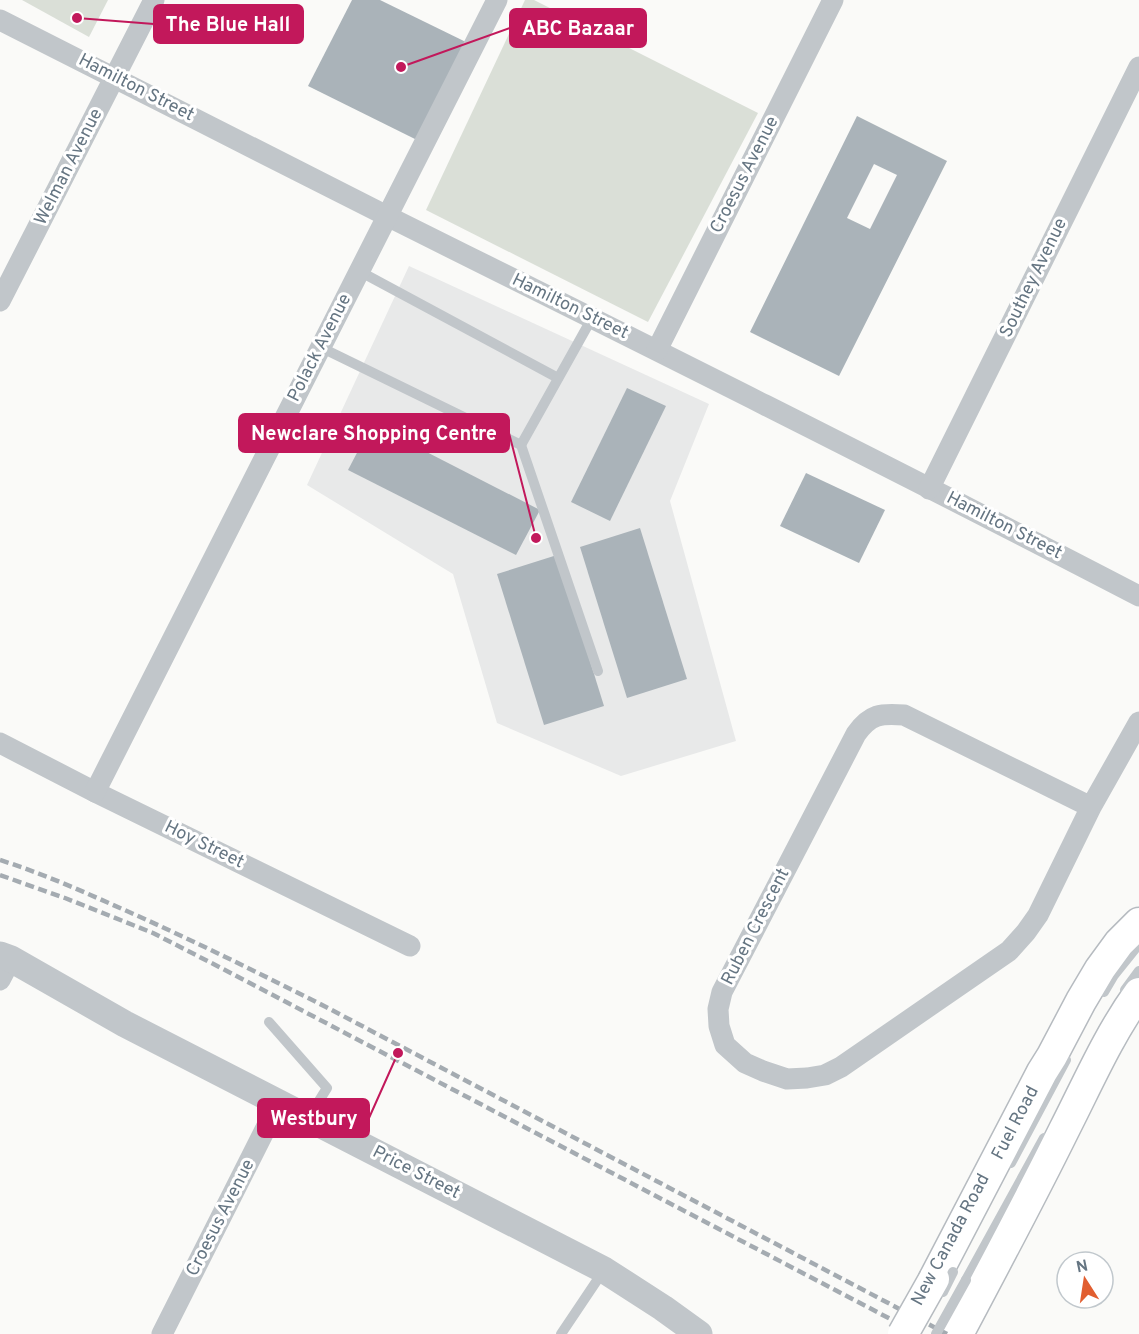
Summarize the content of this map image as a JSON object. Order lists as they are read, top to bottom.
{
  "streets": {
    "main road": ["Fuel Road"],
    "street": [
      "Hamilton Street",
      "Welman Avenue",
      "Croesus Avenue",
      "Southey Avenue",
      "Polack Avenue",
      "Hoy Street",
      "Ruben Crescent",
      "Price Street"
    ],
    "lane": ["New Canada Road"]
  },
  "crossings": [
    ["Hamilton Street", "Welman Avenue"],
    ["Hamilton Street", "Croesus Avenue"],
    ["Hamilton Street", "Southey Avenue"],
    ["Hamilton Street", "Polack Avenue"],
    ["Croesus Avenue", "Price Street"],
    ["Polack Avenue", "Hoy Street"],
    ["Fuel Road", "New Canada Road"]
  ],
  "places": [
    "The Blue Hall",
    "ABC Bazaar",
    "Newclare Shopping Centre",
    "Westbury"
  ],
  "north": "top"
}
